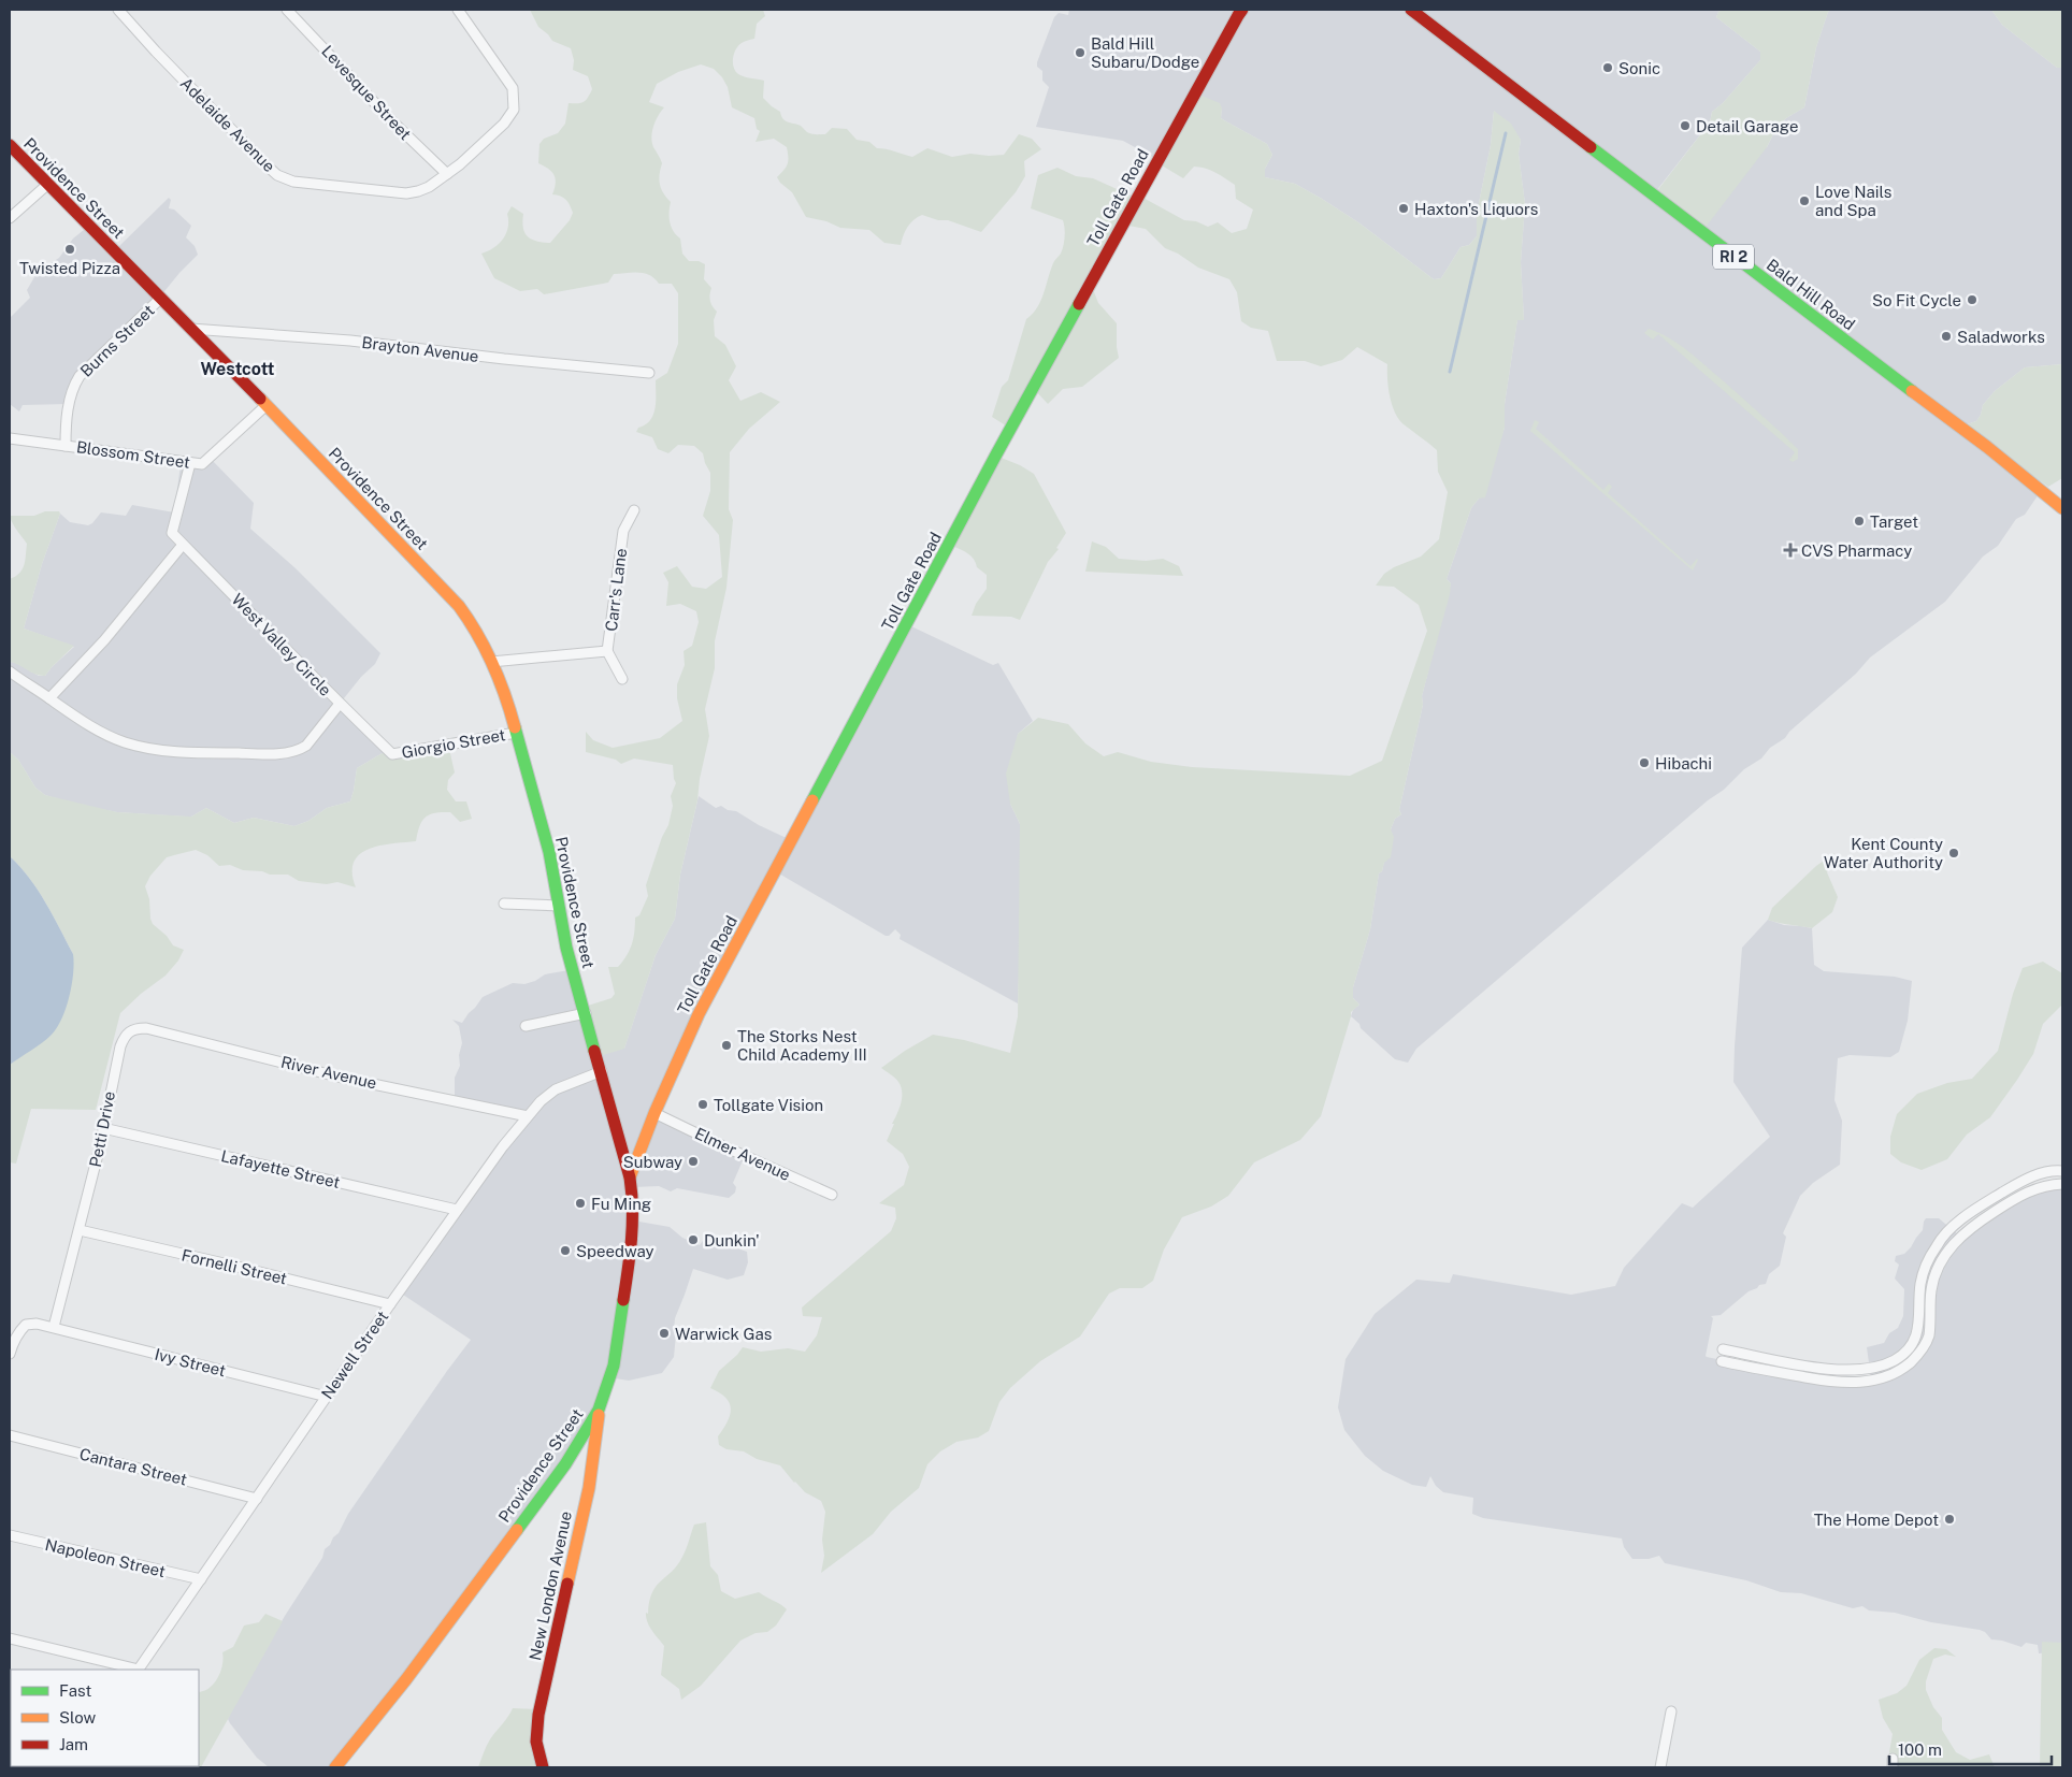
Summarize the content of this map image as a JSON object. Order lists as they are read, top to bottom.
{
  "streets": {
    "main road": [
      "Providence Street",
      "Toll Gate Road",
      "RI 2",
      "Bald Hill Road",
      "New London Avenue"
    ],
    "street": [
      "Levesque Street",
      "Adelaide Avenue",
      "Burns Street",
      "Brayton Avenue",
      "Blossom Street",
      "Carr's Lane",
      "West Valley Circle",
      "Giorgio Street",
      "River Avenue",
      "Petti Drive",
      "Elmer Avenue",
      "Lafayette Street",
      "Fornelli Street",
      "Newell Street",
      "Ivy Street",
      "Cantara Street",
      "Napoleon Street"
    ]
  },
  "crossings": [
    ["Levesque Street", "Adelaide Avenue"],
    ["Providence Street", "Toll Gate Road"],
    ["Providence Street", "Burns Street"],
    ["Providence Street", "Brayton Avenue"],
    ["Providence Street", "Blossom Street"],
    ["Providence Street", "Carr's Lane"],
    ["Providence Street", "Giorgio Street"],
    ["Providence Street", "Newell Street"],
    ["Providence Street", "New London Avenue"],
    ["Toll Gate Road", "Elmer Avenue"],
    ["Burns Street", "Blossom Street"],
    ["West Valley Circle", "Giorgio Street"],
    ["River Avenue", "Petti Drive"],
    ["River Avenue", "Newell Street"],
    ["Petti Drive", "Lafayette Street"],
    ["Petti Drive", "Fornelli Street"],
    ["Petti Drive", "Ivy Street"],
    ["Lafayette Street", "Newell Street"],
    ["Fornelli Street", "Newell Street"],
    ["Newell Street", "Ivy Street"],
    ["Newell Street", "Cantara Street"],
    ["Newell Street", "Napoleon Street"]
  ],
  "districts": ["Westcott"],
  "places": {
    "other": [
      "Bald Hill Subaru/Dodge",
      "Sonic",
      "Detail Garage",
      "Love Nails and Spa",
      "Haxton's Liquors",
      "Twisted Pizza",
      "So Fit Cycle",
      "Saladworks",
      "Target",
      "Hibachi",
      "Kent County Water Authority",
      "The Storks Nest Child Academy III",
      "Tollgate Vision",
      "Subway",
      "Fu Ming",
      "Dunkin'",
      "Speedway",
      "Warwick Gas",
      "The Home Depot"
    ],
    "health": ["CVS Pharmacy"]
  },
  "legend": ["Fast", "Slow", "Jam"],
  "scale_bar": "100 m"
}
